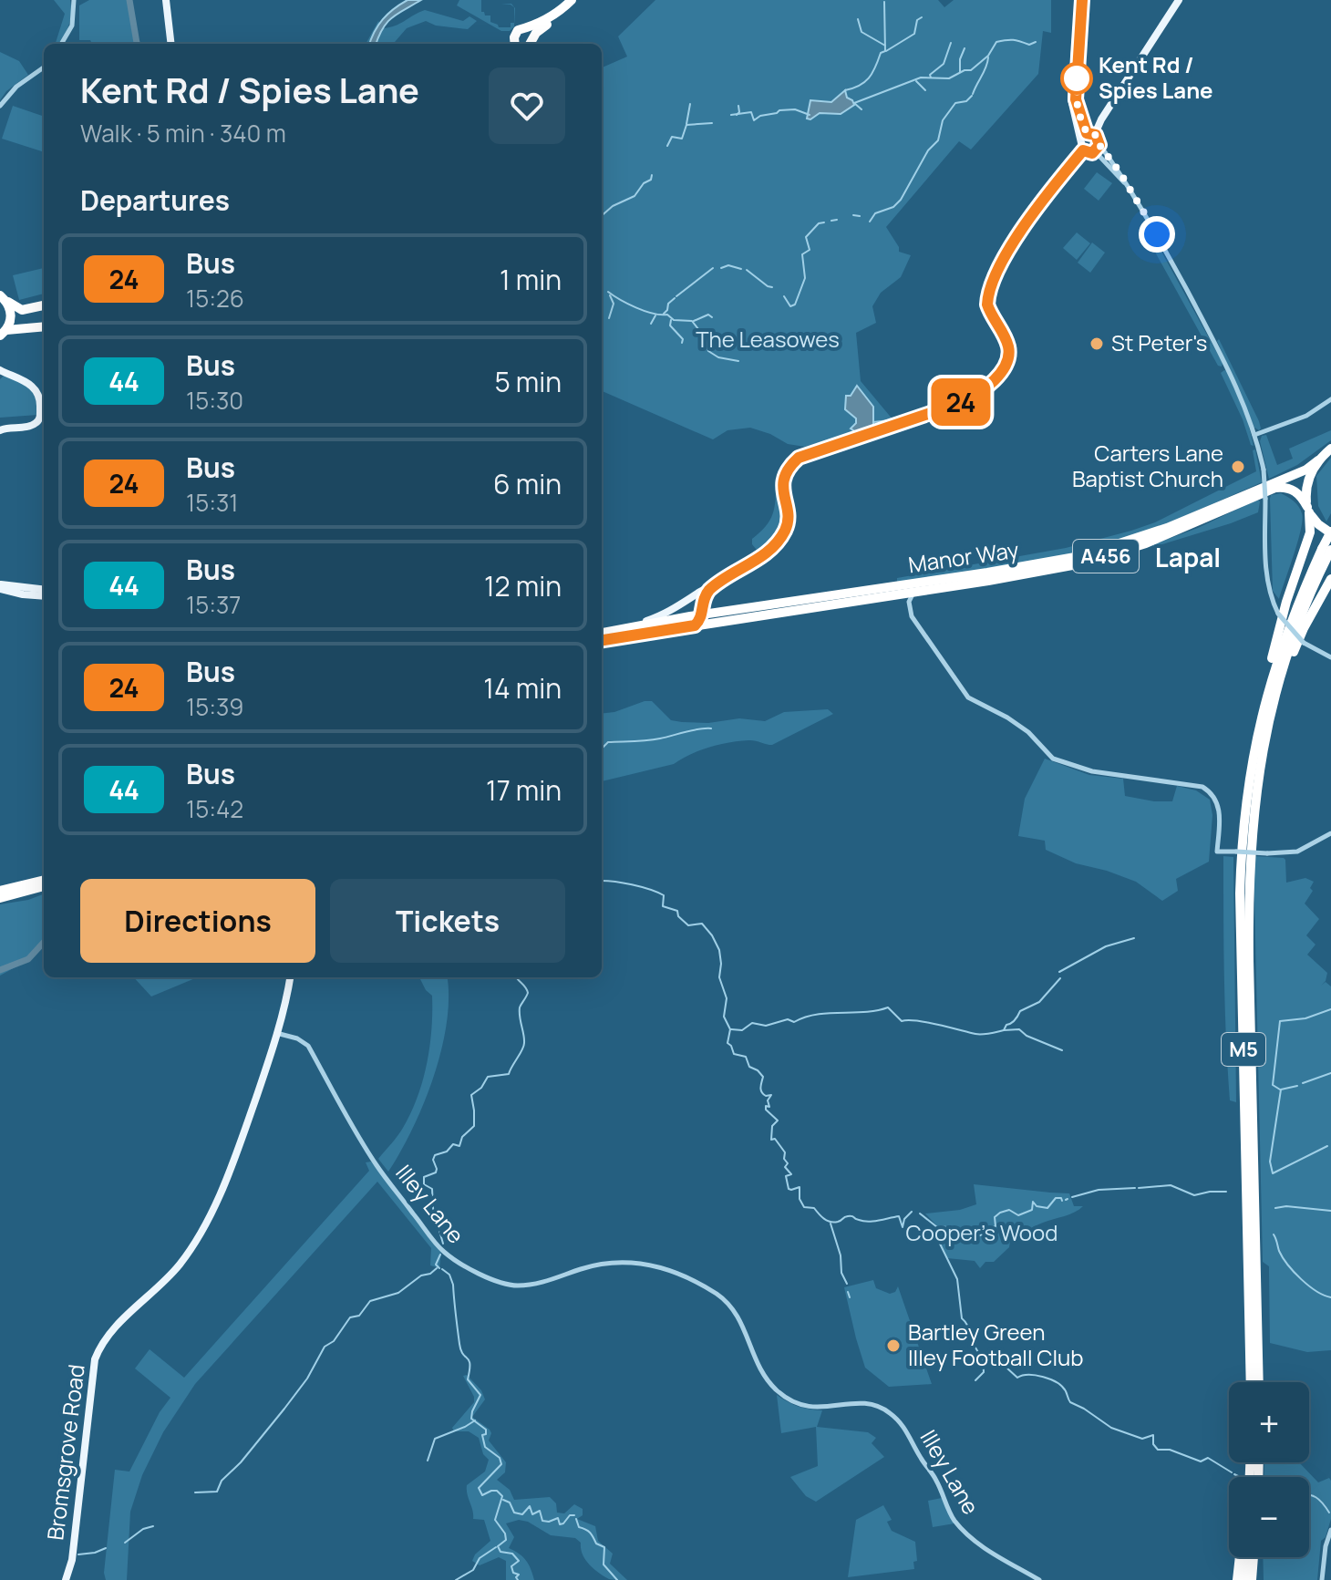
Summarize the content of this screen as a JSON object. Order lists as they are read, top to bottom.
{
  "streets": {
    "highway": ["A456", "Manor Way", "M5"],
    "main road": ["Bromsgrove Road"],
    "street": ["Illey Lane"]
  },
  "crossings": [
    ["Manor Way", "M5"],
    ["Illey Lane", "Bromsgrove Road"]
  ],
  "districts": ["Lapal"],
  "parks": ["The Leasowes", "Cooper's Wood"],
  "places": [
    "Kent Rd / Spies Lane",
    "St Peter's",
    "Carters Lane Baptist Church",
    "Bartley Green Illey Football Club"
  ],
  "lines": ["bus line 24"],
  "page": {
    "on_map": "24",
    "heading": [
      ["Kent Rd / Spies Lane", "Walk · 5 min · 340 m"],
      "Departures"
    ],
    "list": [
      {
        "mark": "24",
        "name": "Bus",
        "note": "15:26",
        "value": "1 min"
      },
      {
        "mark": "44",
        "name": "Bus",
        "note": "15:30",
        "value": "5 min"
      },
      {
        "mark": "24",
        "name": "Bus",
        "note": "15:31",
        "value": "6 min"
      },
      {
        "mark": "44",
        "name": "Bus",
        "note": "15:37",
        "value": "12 min"
      },
      {
        "mark": "24",
        "name": "Bus",
        "note": "15:39",
        "value": "14 min"
      },
      {
        "mark": "44",
        "name": "Bus",
        "note": "15:42",
        "value": "17 min"
      }
    ],
    "buttons": ["Directions", "Tickets"],
    "map_buttons": ["+", "−"]
  }
}
